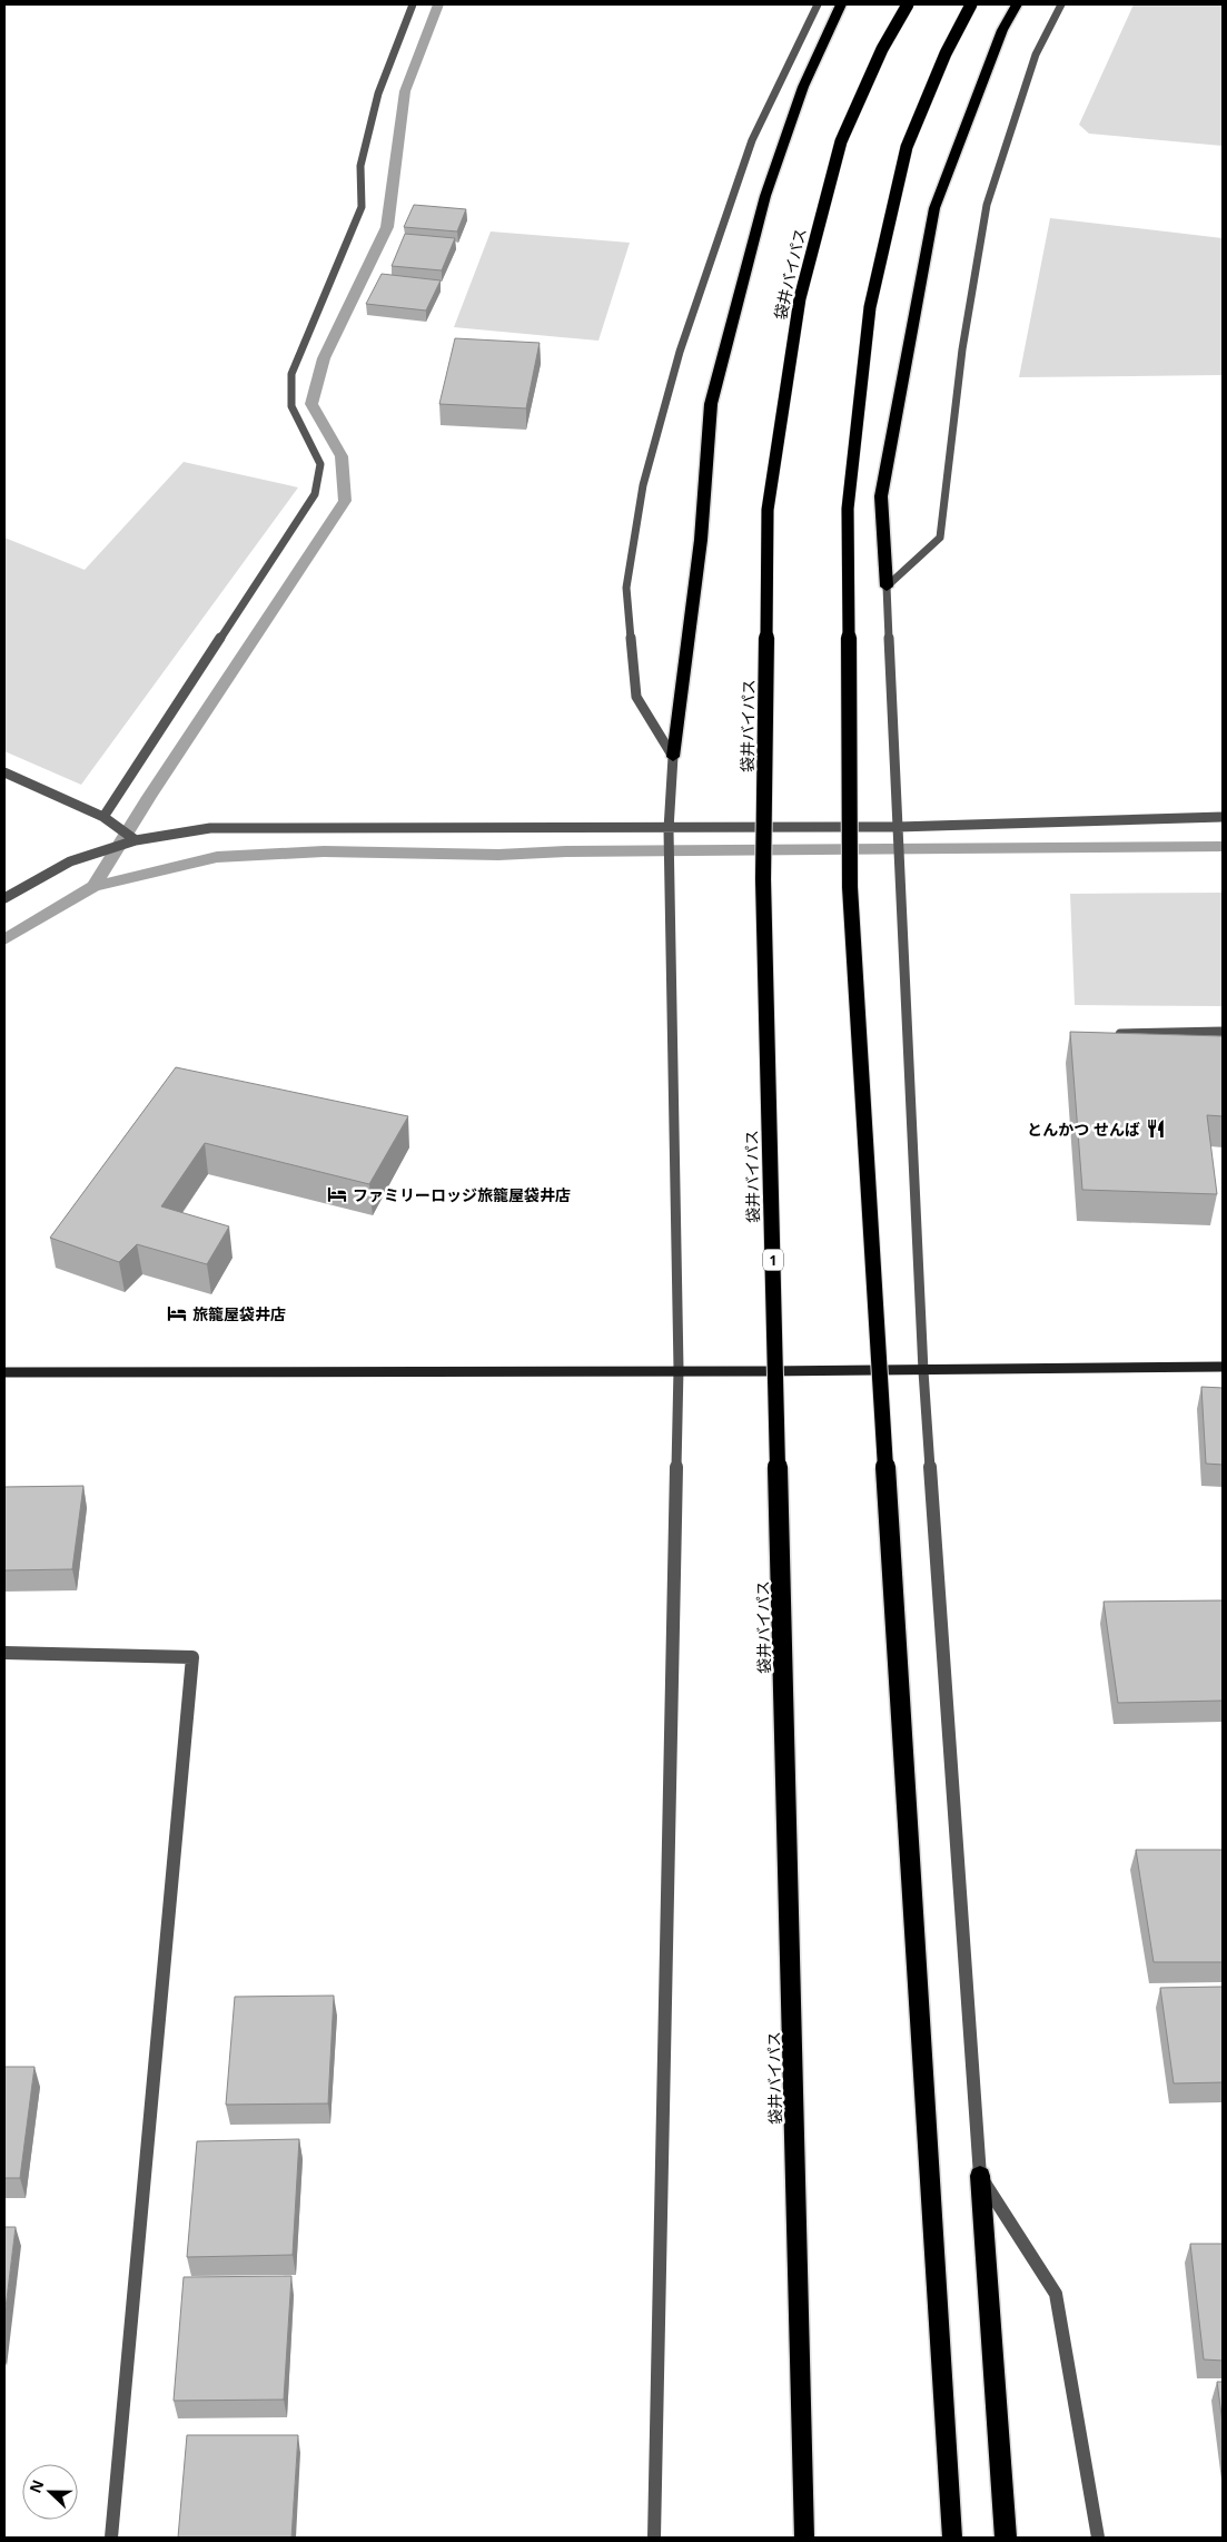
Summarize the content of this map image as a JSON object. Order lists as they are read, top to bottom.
{
  "streets": {
    "highway": ["袋井バイパス", "1"]
  },
  "places": {
    "restaurant": ["とんかつ せんば"],
    "hotel": ["ファミリーロッジ旅籠屋袋井店", "旅籠屋袋井店"]
  },
  "north": "left"
}
